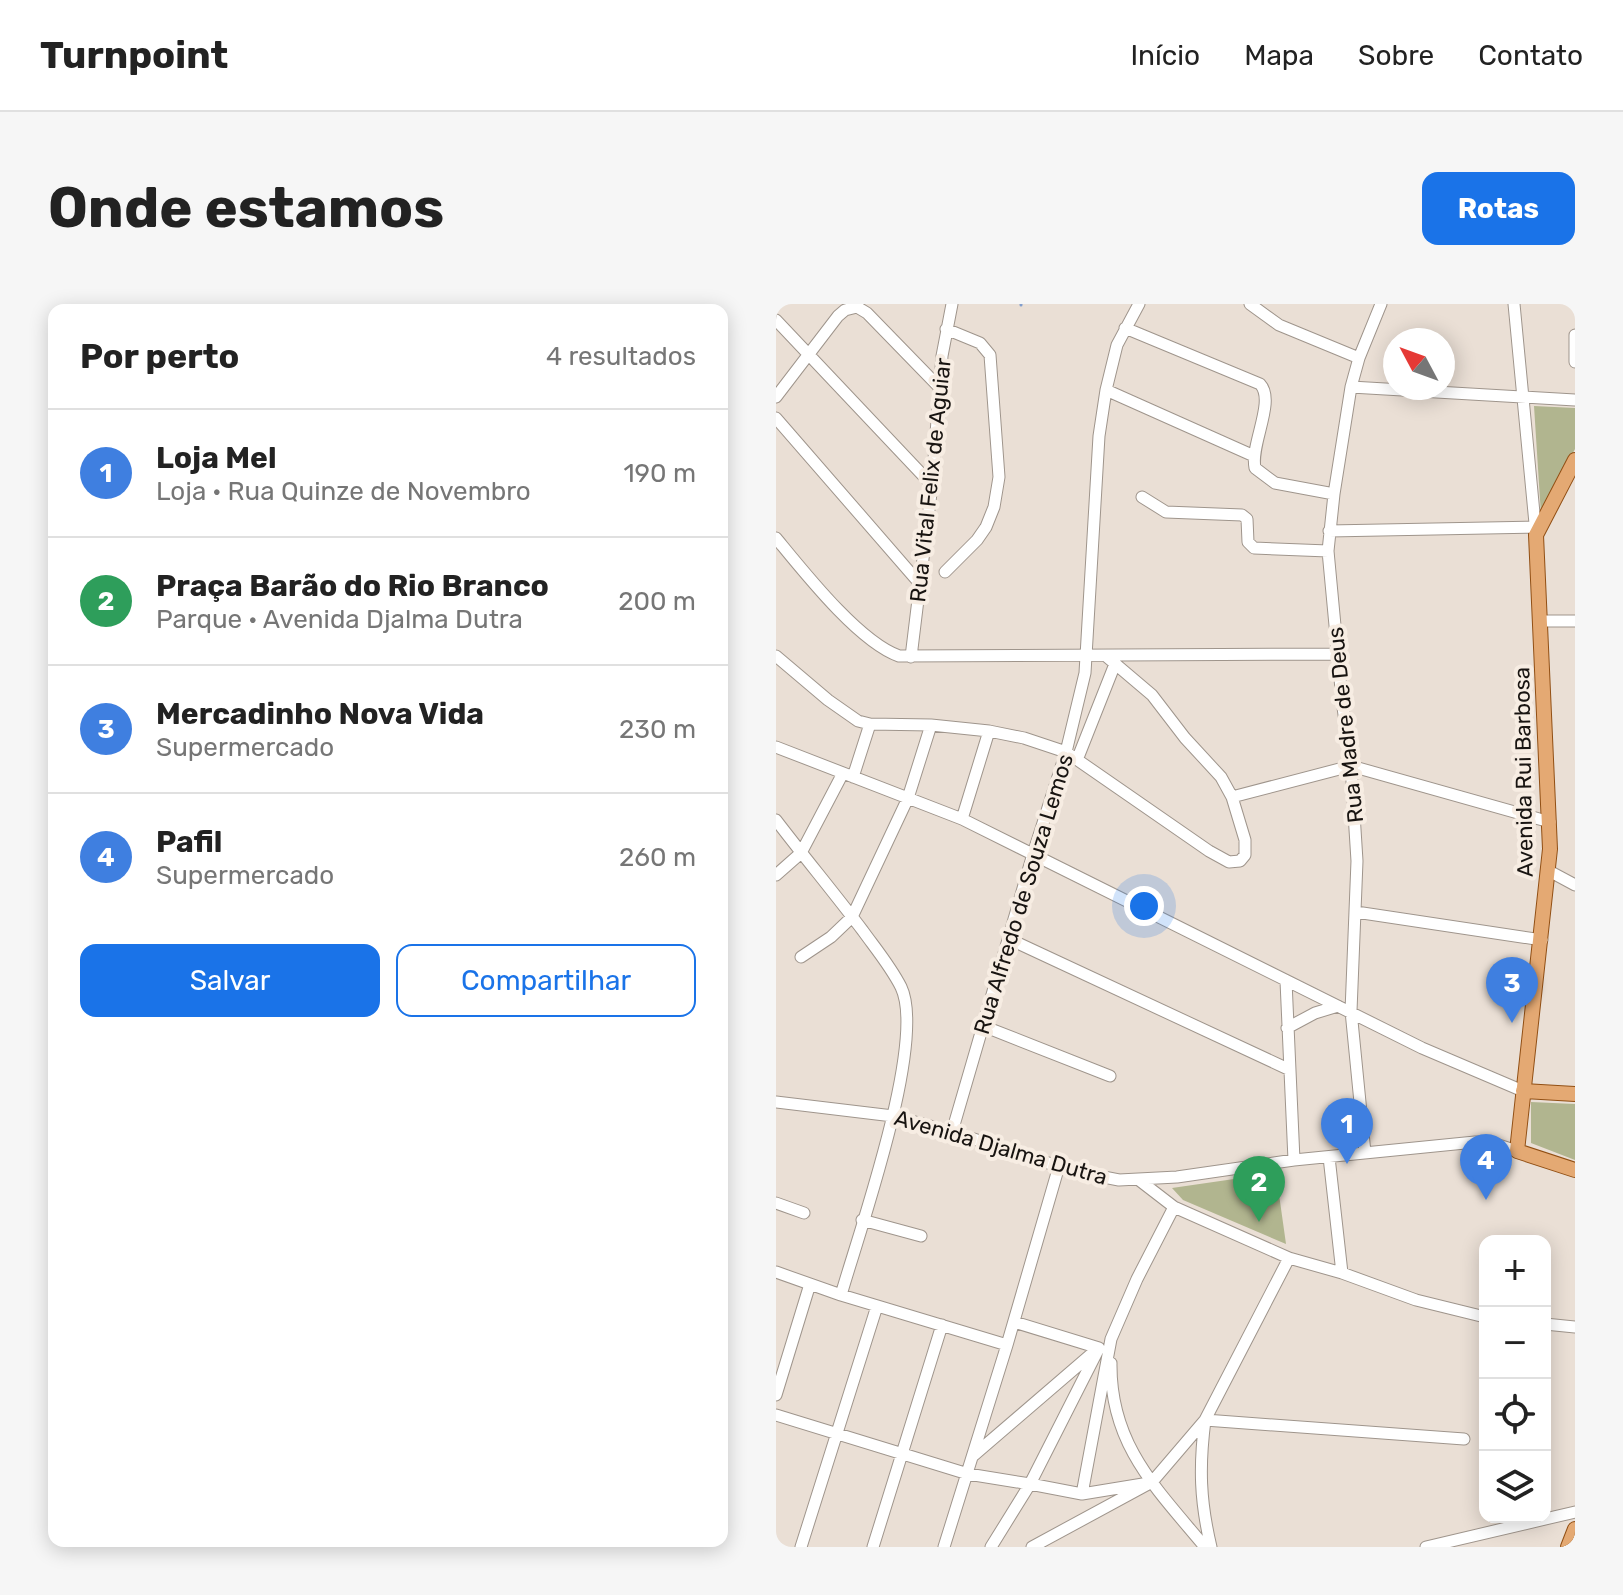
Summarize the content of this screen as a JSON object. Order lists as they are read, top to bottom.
{
  "streets": {
    "main road": ["Avenida Rui Barbosa"],
    "street": [
      "Rua Vital Felix de Aguiar",
      "Rua Madre de Deus",
      "Rua Alfredo de Souza Lemos",
      "Avenida Djalma Dutra"
    ]
  },
  "crossings": [
    ["Rua Alfredo de Souza Lemos", "Avenida Djalma Dutra"]
  ],
  "north": "top left",
  "page": {
    "header": "Turnpoint",
    "nav": [
      "Início",
      "Mapa",
      "Sobre",
      "Contato"
    ],
    "buttons": [
      "Rotas",
      ["Salvar", "Compartilhar"]
    ],
    "title": "Onde estamos",
    "heading": ["Por perto", "4 resultados"],
    "list": [
      {
        "mark": "1",
        "name": "Loja Mel",
        "note": "Loja · Rua Quinze de Novembro",
        "value": "190 m"
      },
      {
        "mark": "2",
        "name": "Praça Barão do Rio Branco",
        "note": "Parque · Avenida Djalma Dutra",
        "value": "200 m"
      },
      {
        "mark": "3",
        "name": "Mercadinho Nova Vida",
        "note": "Supermercado",
        "value": "230 m"
      },
      {
        "mark": "4",
        "name": "Pafil",
        "note": "Supermercado",
        "value": "260 m"
      }
    ],
    "pins": [
      "3",
      "1",
      "4",
      "2"
    ],
    "map_buttons": ["+", "−"]
  }
}
